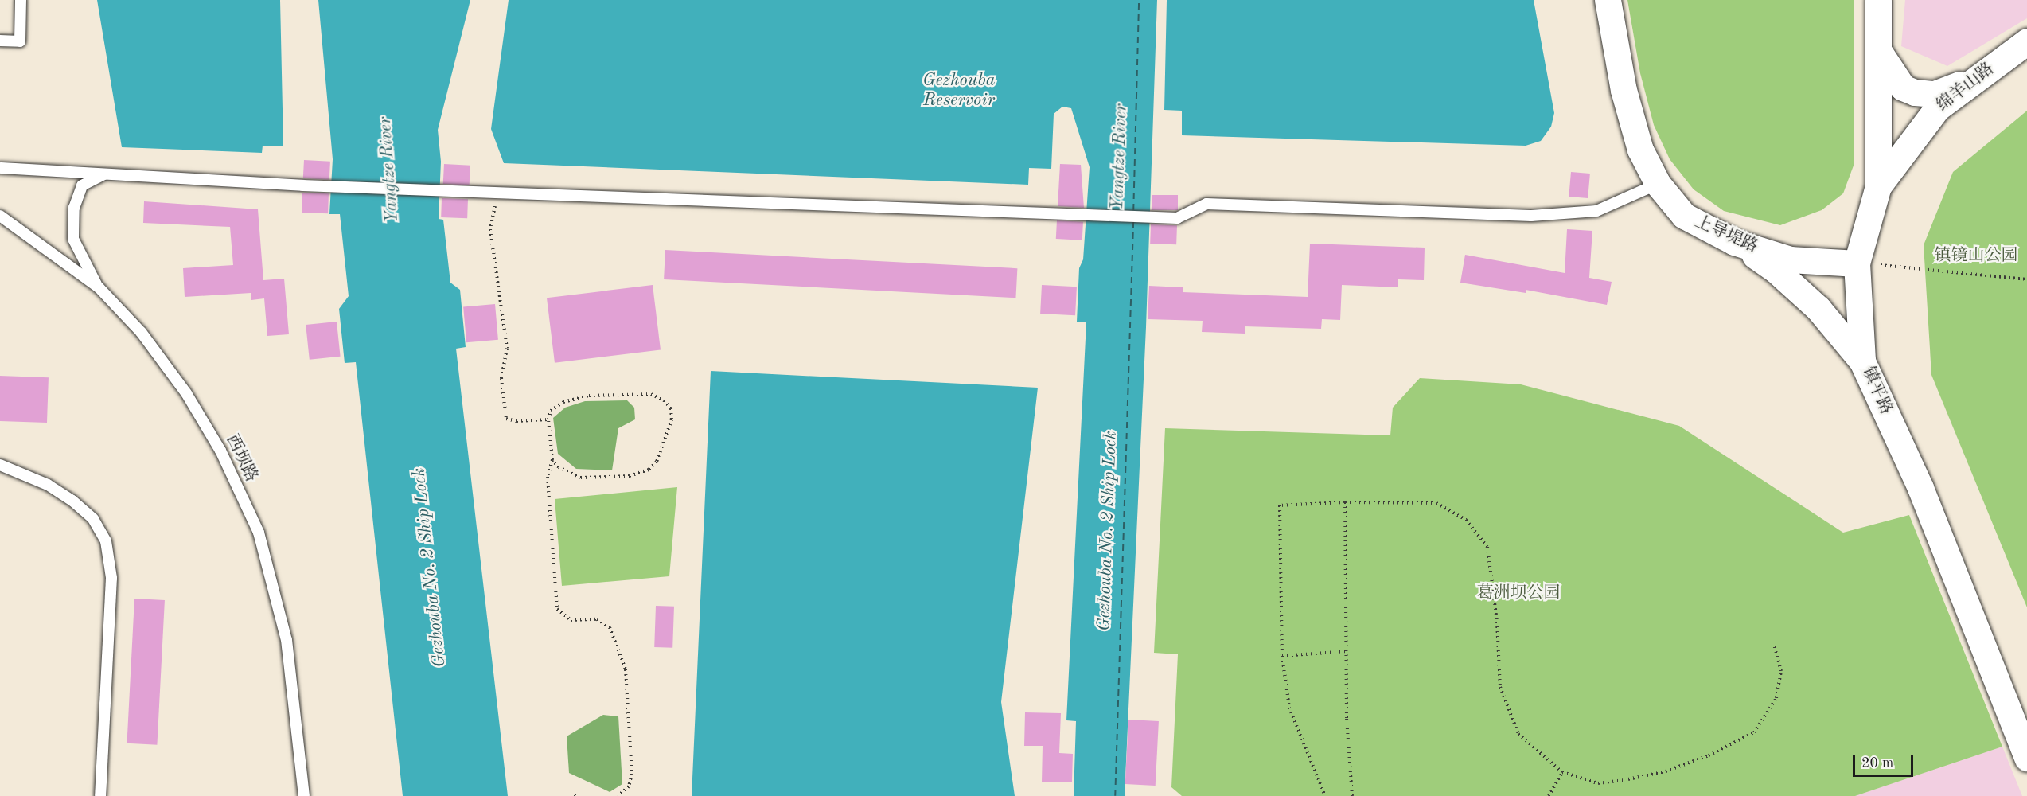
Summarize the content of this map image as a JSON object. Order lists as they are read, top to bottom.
{
  "streets": {
    "street": ["绵羊山路", "上导堤路", "镇平路"],
    "lane": ["西坝路"]
  },
  "crossings": [
    ["绵羊山路", "镇平路"],
    ["上导堤路", "镇平路"]
  ],
  "water": ["Gezhouba Reservoir", "Yangtze River", "Gezhouba No. 2 Ship Lock"],
  "parks": ["镇镜山公园", "葛洲坝公园"],
  "scale_bar": "20 m"
}
